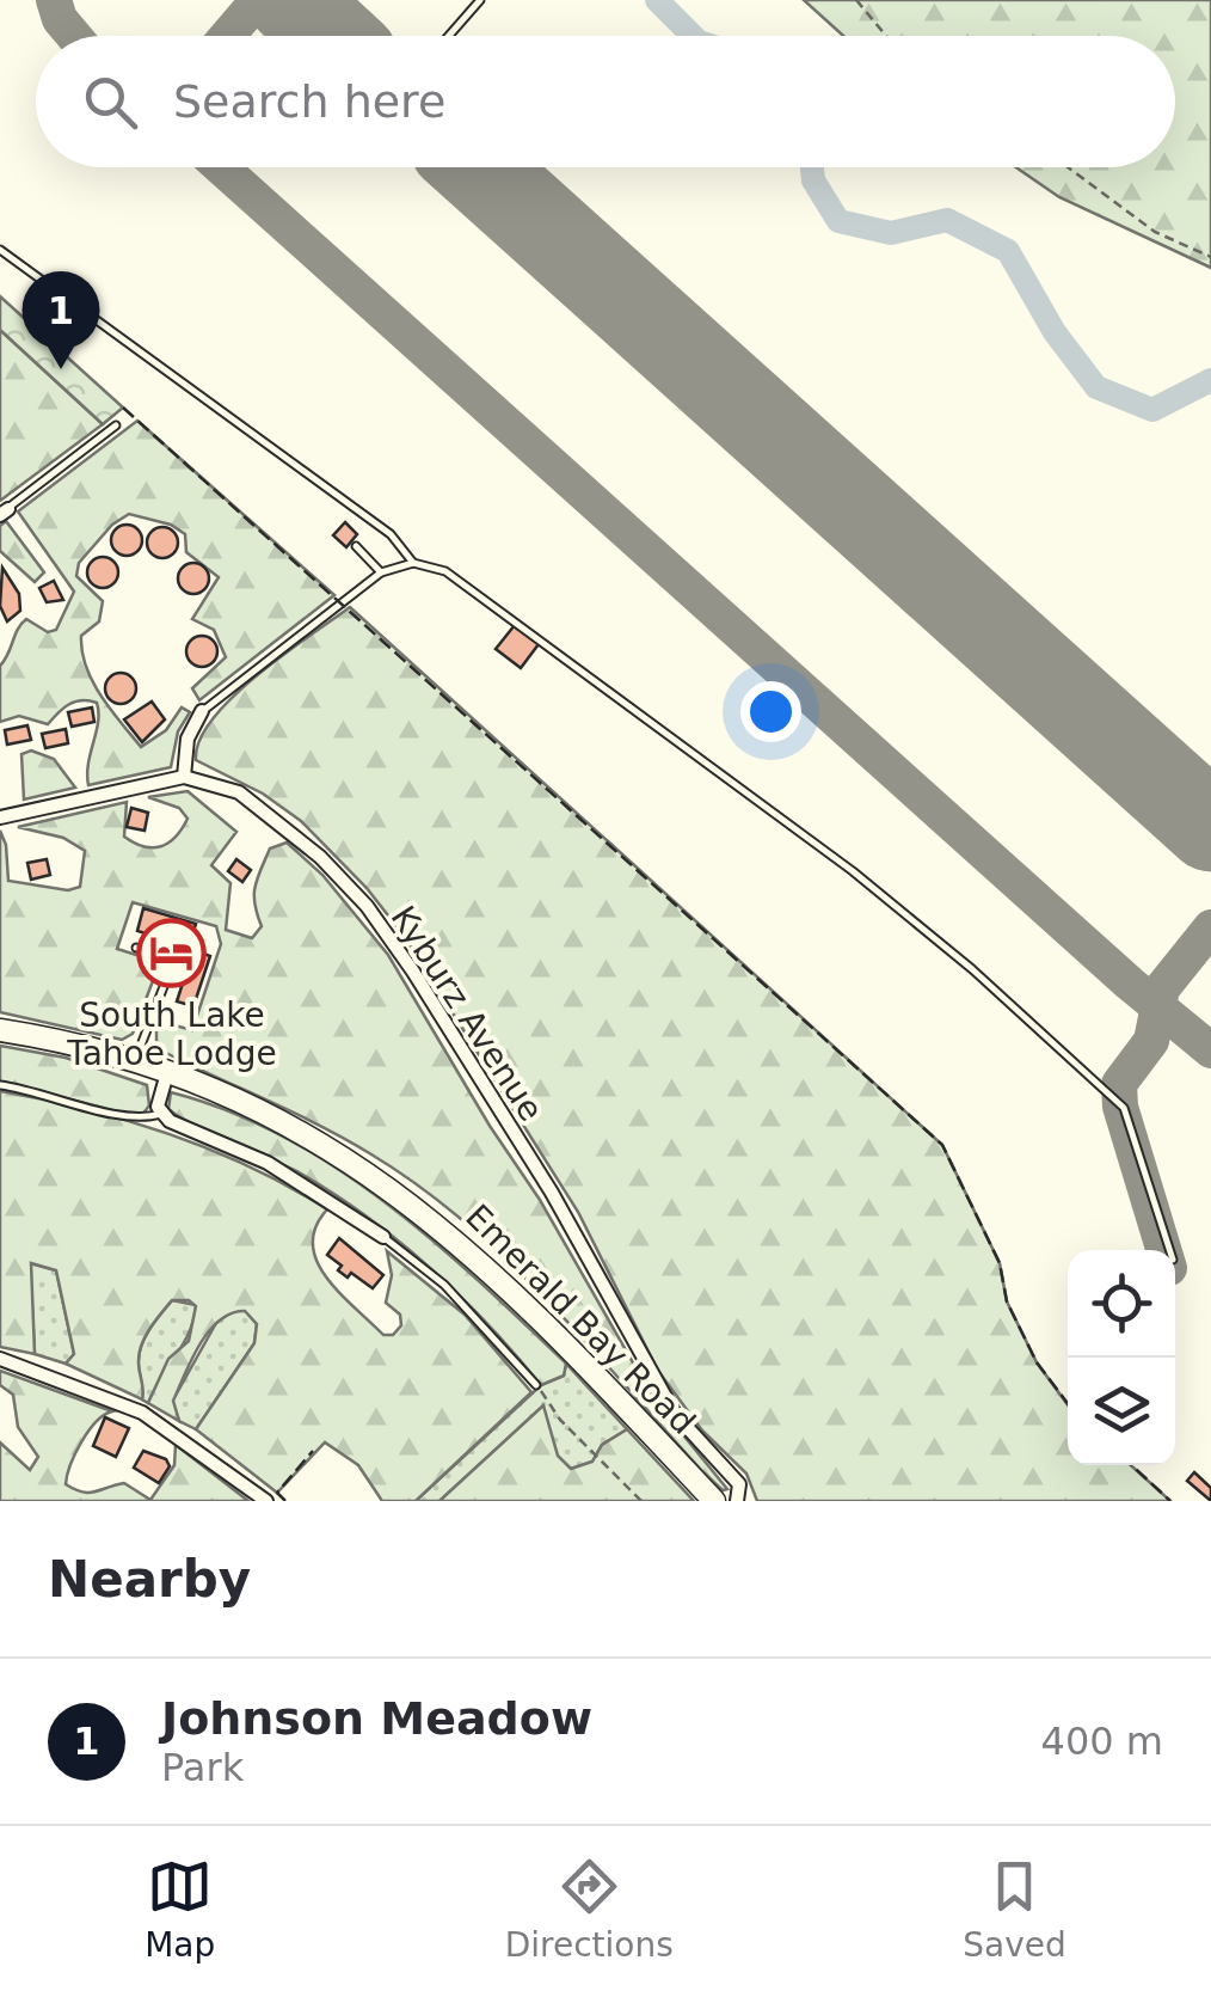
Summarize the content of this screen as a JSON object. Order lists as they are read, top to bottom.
{
  "streets": {
    "highway": ["Emerald Bay Road"],
    "street": ["Kyburz Avenue"]
  },
  "places": {
    "hotel": ["South Lake Tahoe Lodge"]
  },
  "page": {
    "search": "Search here",
    "pins": "1",
    "heading": "Nearby",
    "list": [
      {
        "mark": "1",
        "name": "Johnson Meadow",
        "note": "Park",
        "value": "400 m"
      }
    ],
    "nav": ["Map", "Directions", "Saved"]
  }
}
